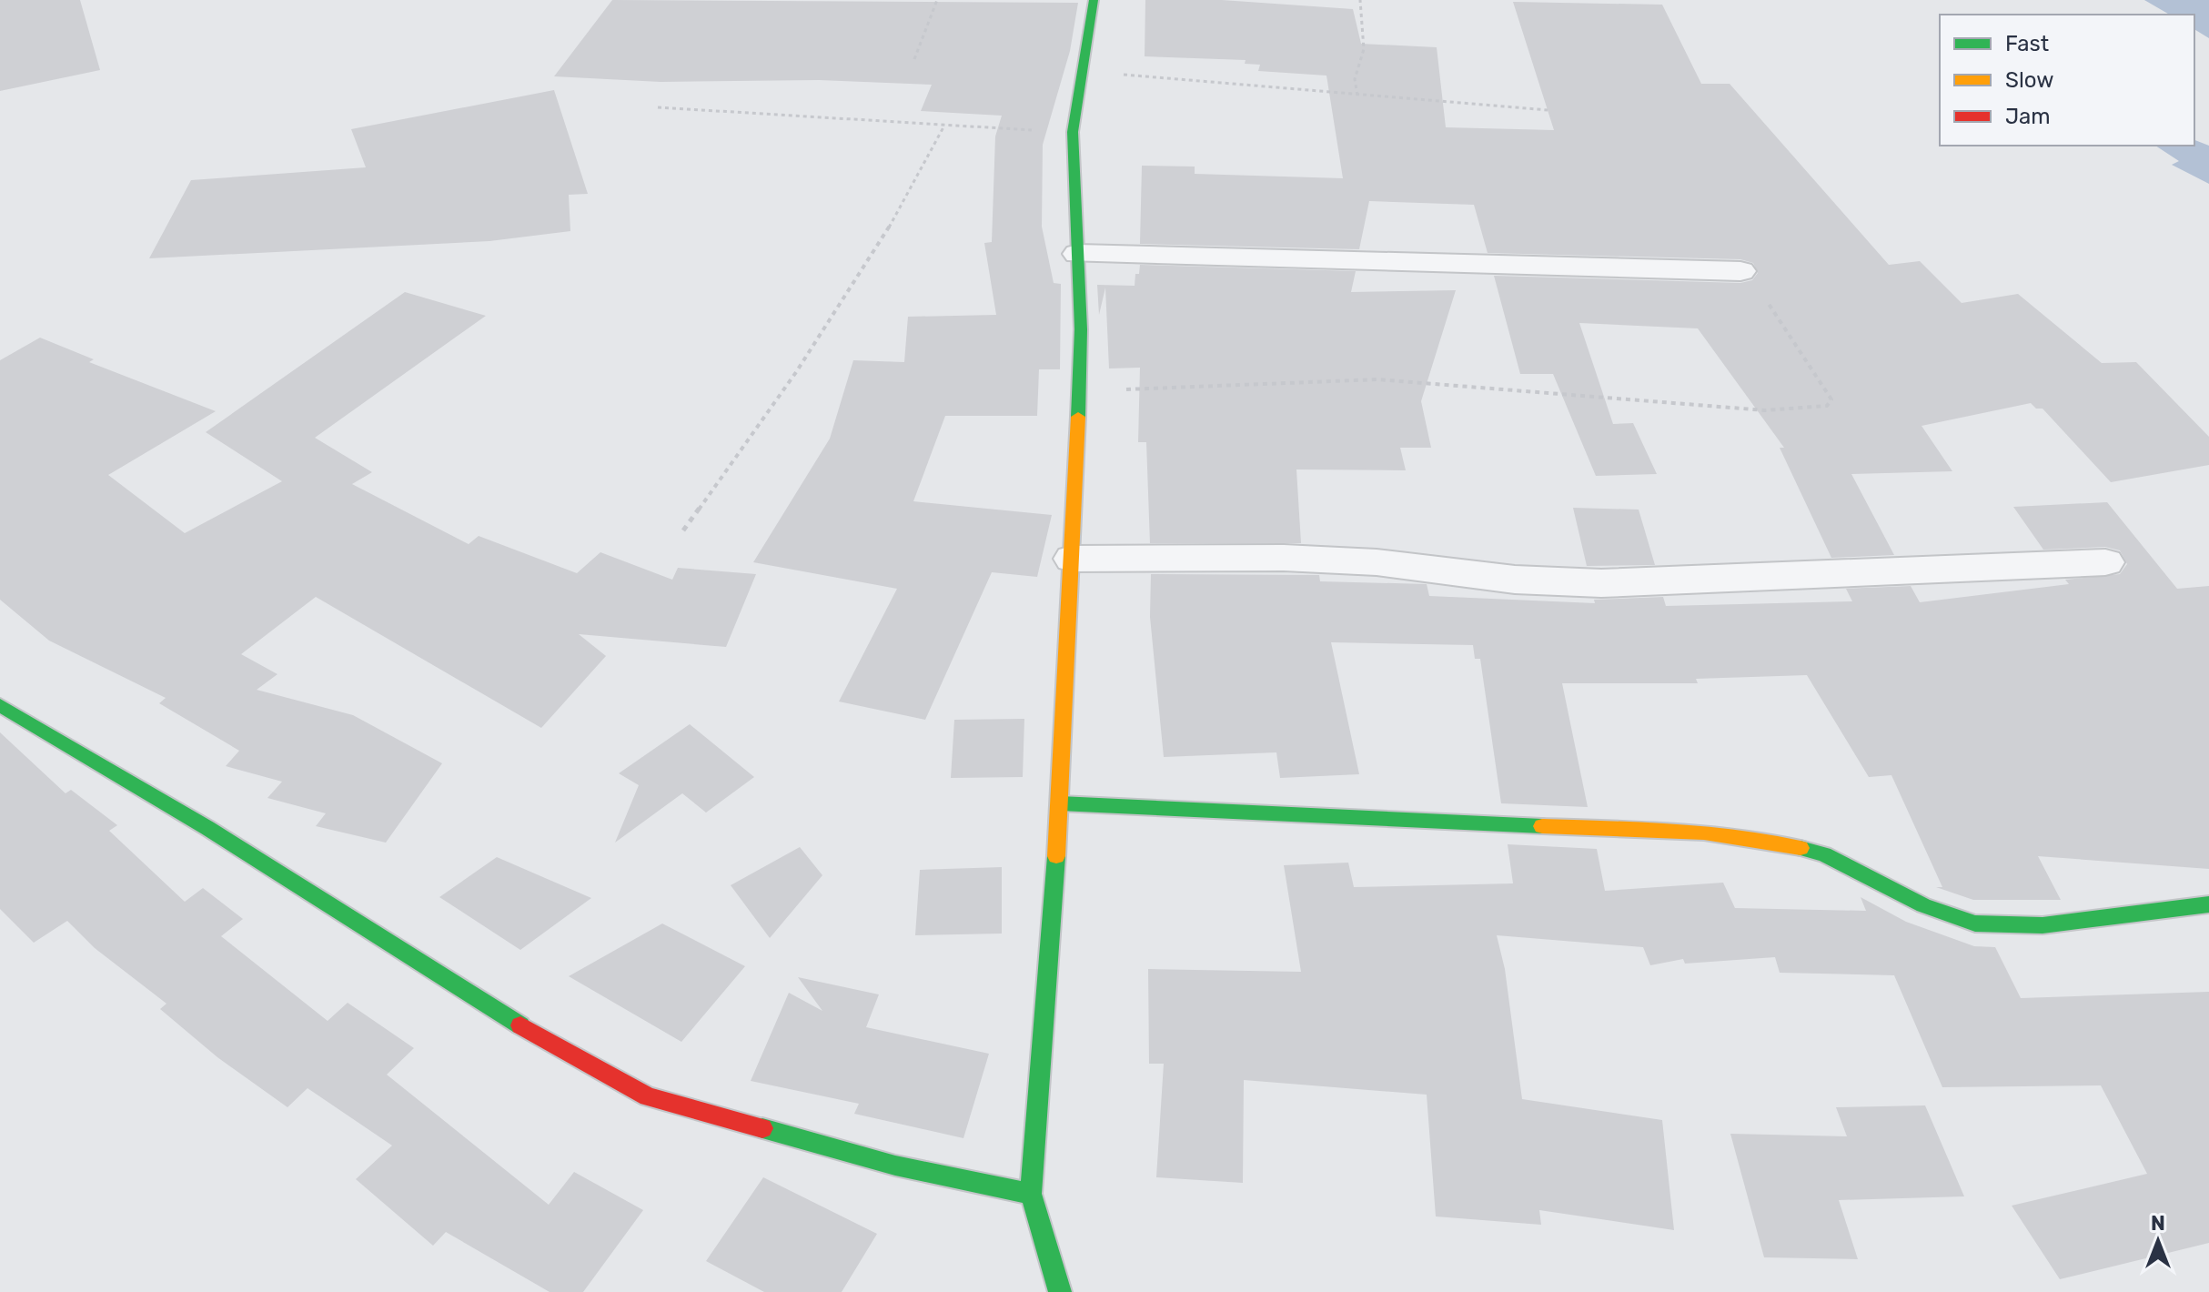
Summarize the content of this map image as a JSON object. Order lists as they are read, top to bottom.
{
  "legend": ["Fast", "Slow", "Jam"],
  "north": "top"
}
